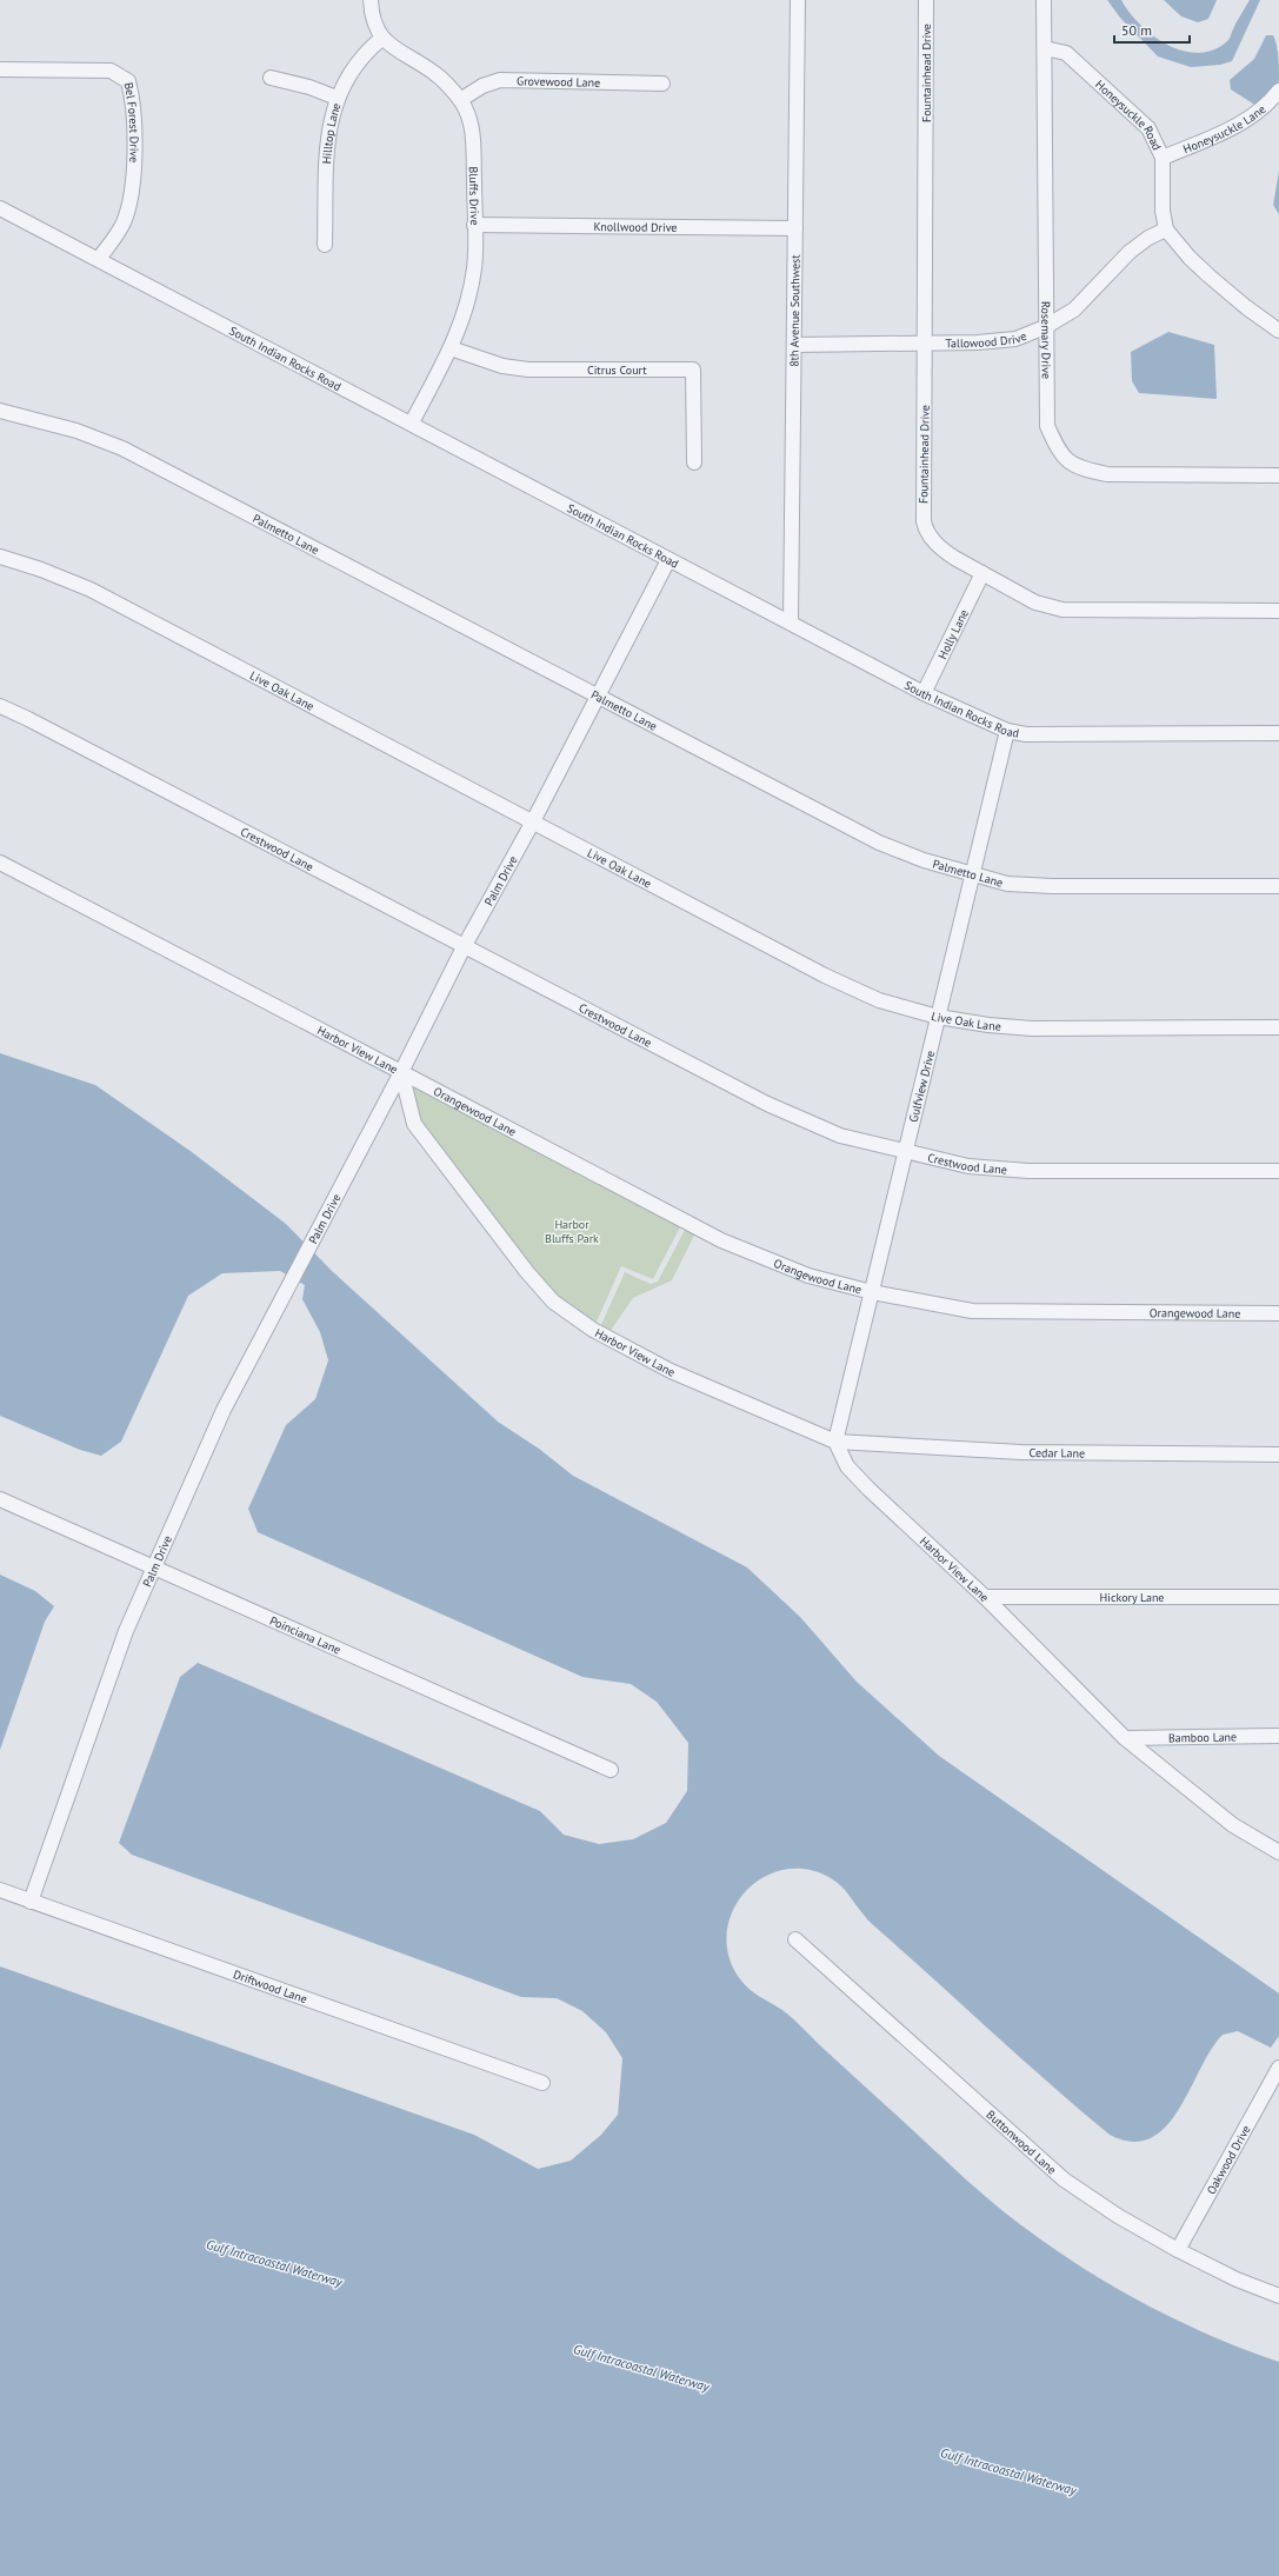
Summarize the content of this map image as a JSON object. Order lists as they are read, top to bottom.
{
  "streets": {
    "street": [
      "Fountainhead Drive",
      "Grovewood Lane",
      "Honeysuckle Road",
      "Bel Forest Drive",
      "Honeysuckle Lane",
      "Hilltop Lane",
      "Bluffs Drive",
      "Knollwood Drive",
      "8th Avenue Southwest",
      "Tallowood Drive",
      "Rosemary Drive",
      "South Indian Rocks Road",
      "Citrus Court",
      "Palmetto Lane",
      "Holly Lane",
      "Live Oak Lane",
      "Crestwood Lane",
      "Palm Drive",
      "Harbor View Lane",
      "Gulfview Drive",
      "Orangewood Lane",
      "Cedar Lane",
      "Hickory Lane",
      "Poinciana Lane",
      "Bamboo Lane",
      "Driftwood Lane",
      "Buttonwood Lane",
      "Oakwood Drive"
    ]
  },
  "crossings": [
    ["Fountainhead Drive", "Tallowood Drive"],
    ["Fountainhead Drive", "Holly Lane"],
    ["Grovewood Lane", "Bluffs Drive"],
    ["Honeysuckle Road", "Honeysuckle Lane"],
    ["Honeysuckle Road", "Tallowood Drive"],
    ["Honeysuckle Road", "Rosemary Drive"],
    ["Bel Forest Drive", "South Indian Rocks Road"],
    ["Hilltop Lane", "Bluffs Drive"],
    ["Bluffs Drive", "Knollwood Drive"],
    ["Bluffs Drive", "South Indian Rocks Road"],
    ["Bluffs Drive", "Citrus Court"],
    ["Knollwood Drive", "8th Avenue Southwest"],
    ["8th Avenue Southwest", "Tallowood Drive"],
    ["8th Avenue Southwest", "South Indian Rocks Road"],
    ["Tallowood Drive", "Rosemary Drive"],
    ["South Indian Rocks Road", "Holly Lane"],
    ["South Indian Rocks Road", "Palm Drive"],
    ["South Indian Rocks Road", "Gulfview Drive"],
    ["Palmetto Lane", "Palm Drive"],
    ["Palmetto Lane", "Gulfview Drive"],
    ["Live Oak Lane", "Palm Drive"],
    ["Live Oak Lane", "Gulfview Drive"],
    ["Crestwood Lane", "Palm Drive"],
    ["Crestwood Lane", "Gulfview Drive"],
    ["Palm Drive", "Harbor View Lane"],
    ["Palm Drive", "Orangewood Lane"],
    ["Palm Drive", "Poinciana Lane"],
    ["Palm Drive", "Driftwood Lane"],
    ["Harbor View Lane", "Gulfview Drive"],
    ["Harbor View Lane", "Orangewood Lane"],
    ["Harbor View Lane", "Cedar Lane"],
    ["Harbor View Lane", "Hickory Lane"],
    ["Harbor View Lane", "Bamboo Lane"],
    ["Gulfview Drive", "Orangewood Lane"],
    ["Gulfview Drive", "Cedar Lane"],
    ["Buttonwood Lane", "Oakwood Drive"]
  ],
  "water": ["Gulf Intracoastal Waterway"],
  "parks": ["Harbor Bluffs Park"],
  "scale_bar": "50 m"
}
